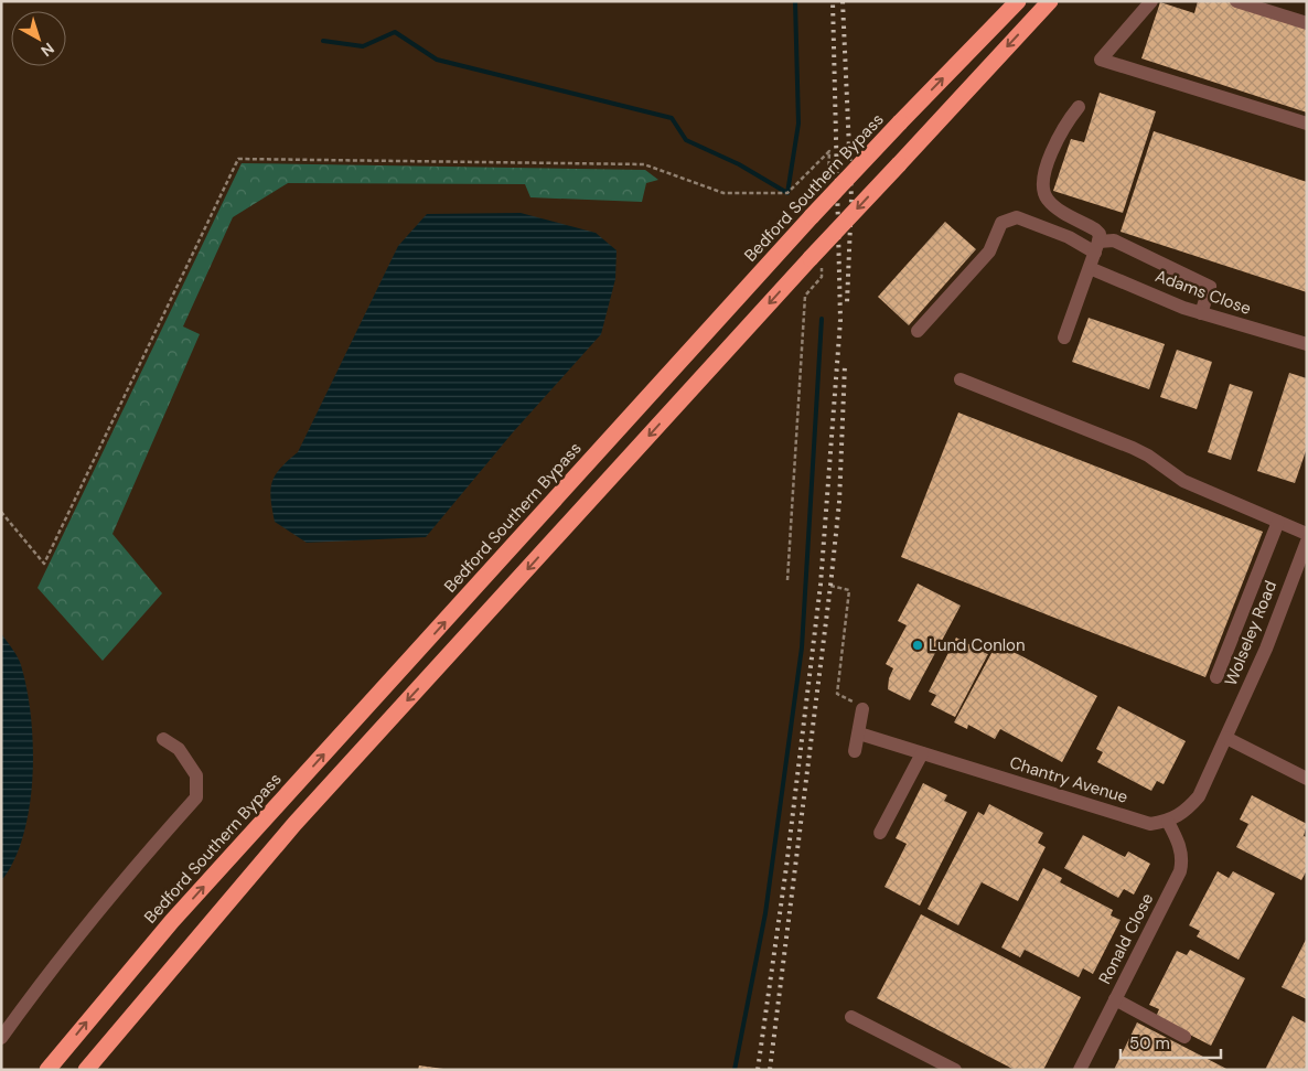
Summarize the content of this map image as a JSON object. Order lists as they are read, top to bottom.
{
  "streets": {
    "highway": ["Bedford Southern Bypass"],
    "street": [
      "Adams Close",
      "Wolseley Road",
      "Chantry Avenue",
      "Ronald Close"
    ]
  },
  "crossings": [
    ["Chantry Avenue", "Ronald Close"]
  ],
  "places": ["Lund Conlon"],
  "scale_bar": "50 m",
  "north": "bottom right"
}
